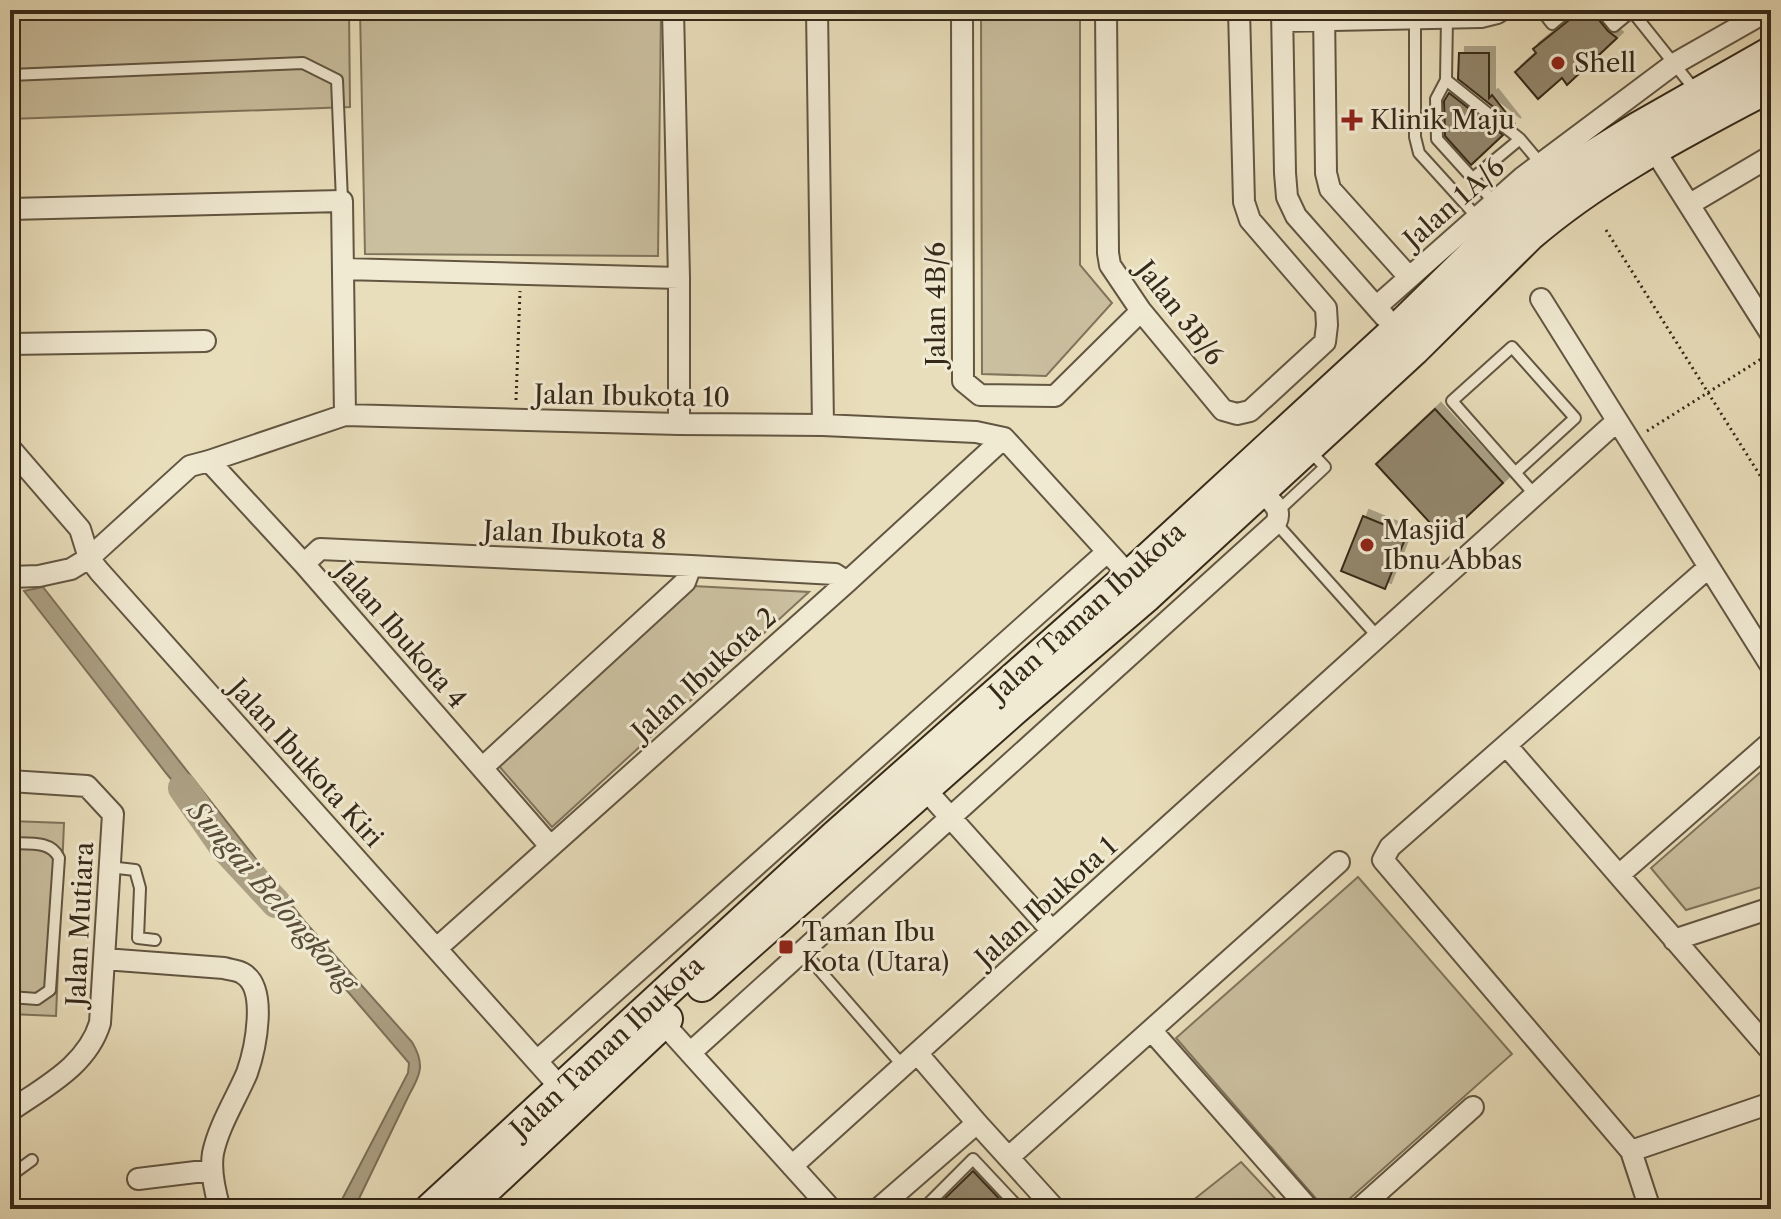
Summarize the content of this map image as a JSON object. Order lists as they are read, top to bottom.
{
  "streets": {
    "main road": ["Jalan Taman Ibukota"],
    "street": [
      "Jalan 1A/6",
      "Jalan 4B/6",
      "Jalan 3B/6",
      "Jalan Ibukota 10",
      "Jalan Ibukota 8",
      "Jalan Ibukota 4",
      "Jalan Ibukota 2",
      "Jalan Ibukota Kiri",
      "Jalan Ibukota 1",
      "Jalan Mutiara"
    ]
  },
  "crossings": [
    ["Jalan 4B/6", "Jalan 3B/6"],
    ["Jalan Ibukota 10", "Jalan Ibukota 4"],
    ["Jalan Ibukota 10", "Jalan Ibukota 2"],
    ["Jalan Ibukota 10", "Jalan Ibukota Kiri"],
    ["Jalan Ibukota 8", "Jalan Ibukota 4"],
    ["Jalan Ibukota 8", "Jalan Ibukota 2"],
    ["Jalan Taman Ibukota", "Jalan Ibukota Kiri"],
    ["Jalan Ibukota 4", "Jalan Ibukota 2"],
    ["Jalan Ibukota 2", "Jalan Ibukota Kiri"]
  ],
  "water": ["Sungai Belongkong"],
  "places": {
    "other": ["Shell", "Masjid Ibnu Abbas"],
    "health": ["Klinik Maju"],
    "transit": ["Taman Ibu Kota (Utara)"]
  }
}
